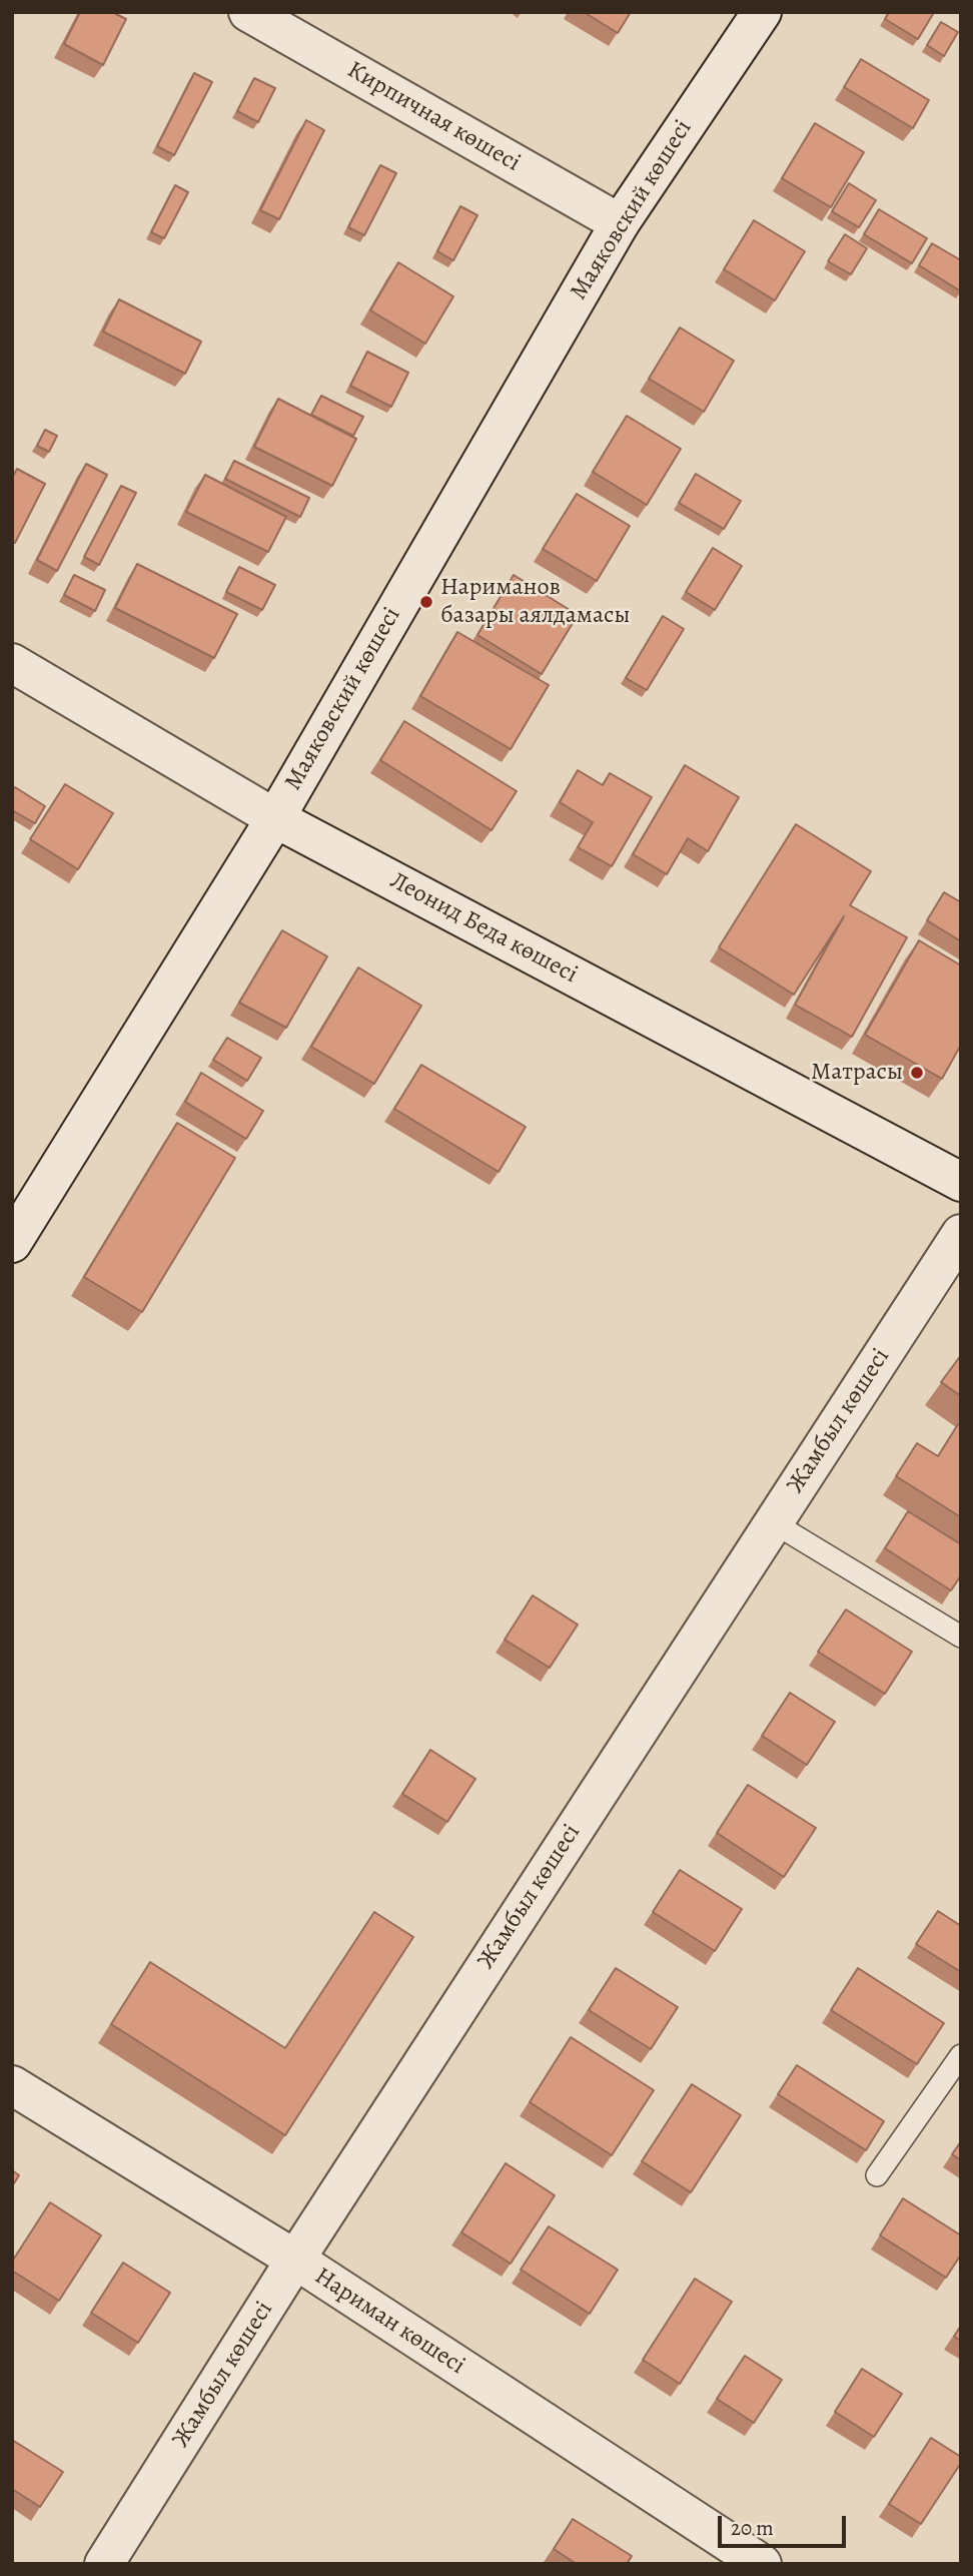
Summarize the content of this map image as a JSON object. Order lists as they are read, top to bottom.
{
  "streets": {
    "street": [
      "Кирпичная көшесі",
      "Маяковский көшесі",
      "Леонид Беда көшесі",
      "Жамбыл көшесі",
      "Нариман көшесі"
    ]
  },
  "crossings": [
    ["Кирпичная көшесі", "Маяковский көшесі"],
    ["Маяковский көшесі", "Леонид Беда көшесі"],
    ["Жамбыл көшесі", "Нариман көшесі"]
  ],
  "places": ["Нариманов базары аялдамасы", "Матрасы"],
  "scale_bar": "20 m"
}
